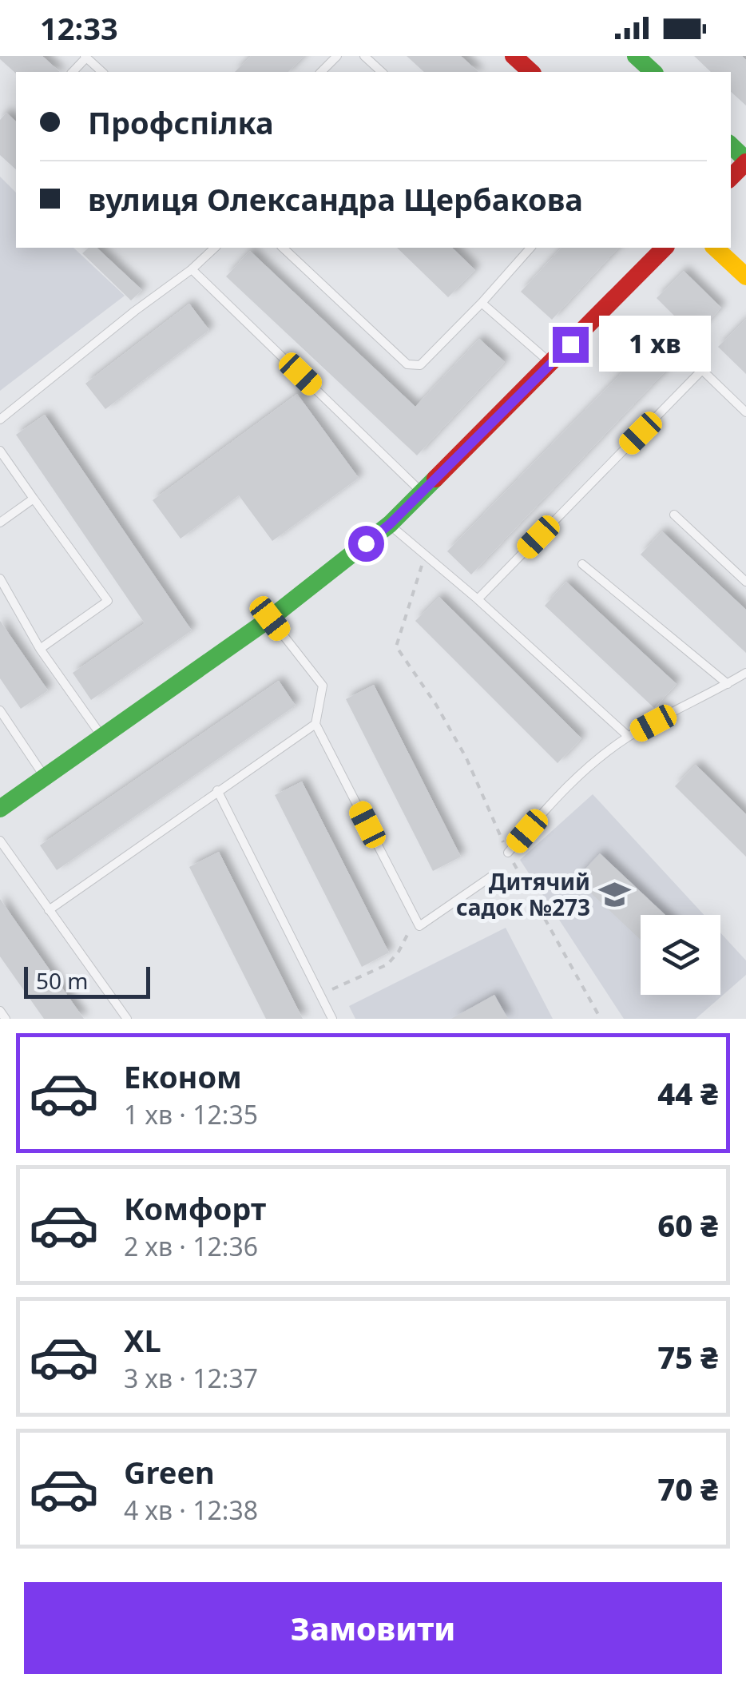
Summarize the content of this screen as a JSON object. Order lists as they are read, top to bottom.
{
  "places": {
    "school or university": ["Дитячий садок №273"]
  },
  "scale_bar": "50 m",
  "page": {
    "status": "12:33",
    "banner": ["Профспілка", "вулиця Олександра Щербакова"],
    "bubble": "1 хв",
    "scale": "50 m",
    "list": [
      {
        "name": "Економ",
        "note": "1 хв · 12:35",
        "value": "44 ₴"
      },
      {
        "name": "Комфорт",
        "note": "2 хв · 12:36",
        "value": "60 ₴"
      },
      {
        "name": "XL",
        "note": "3 хв · 12:37",
        "value": "75 ₴"
      },
      {
        "name": "Green",
        "note": "4 хв · 12:38",
        "value": "70 ₴"
      }
    ],
    "buttons": "Замовити"
  }
}
